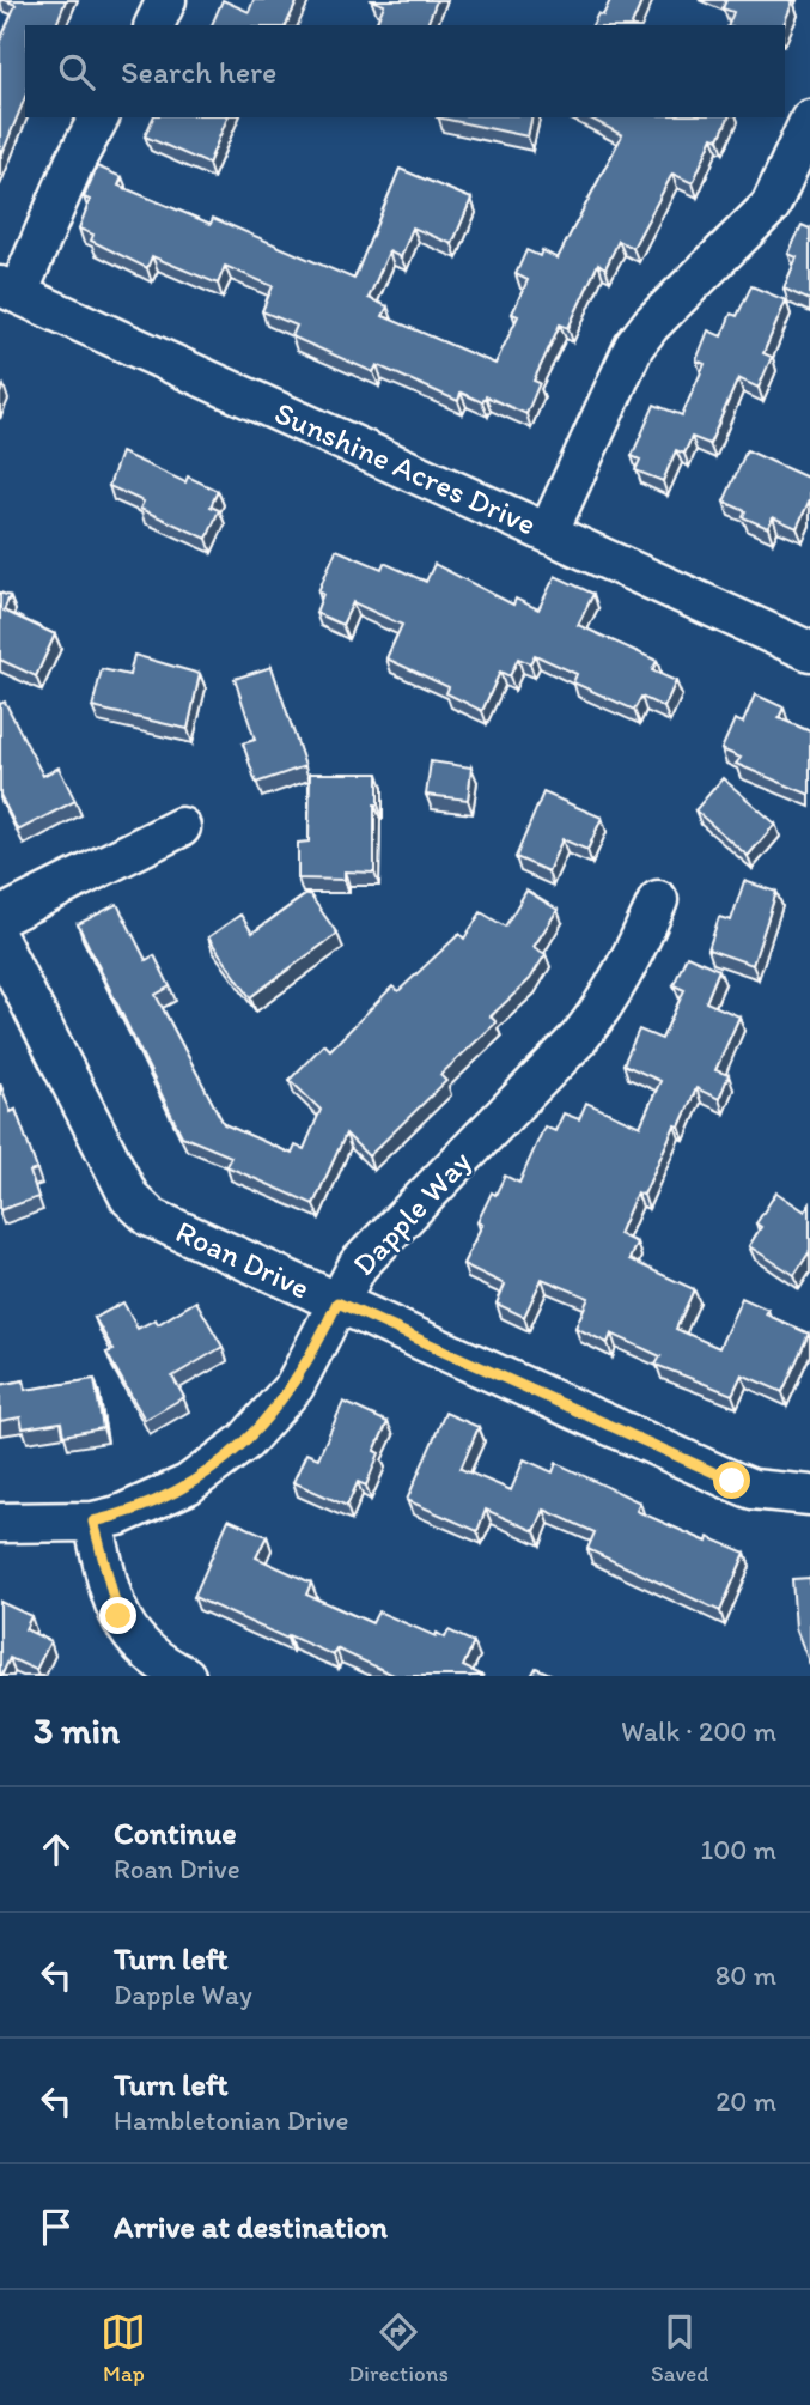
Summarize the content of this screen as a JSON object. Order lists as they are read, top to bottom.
{
  "streets": {
    "street": ["Sunshine Acres Drive", "Dapple Way", "Roan Drive"]
  },
  "crossings": [
    ["Dapple Way", "Roan Drive"]
  ],
  "page": {
    "search": "Search here",
    "heading": ["3 min", "Walk · 200 m"],
    "list": [
      ["Continue", "Roan Drive", "100 m"],
      ["Turn left", "Dapple Way", "80 m"],
      ["Turn left", "Hambletonian Drive", "20 m"],
      "Arrive at destination"
    ],
    "nav": ["Map", "Directions", "Saved"]
  }
}
